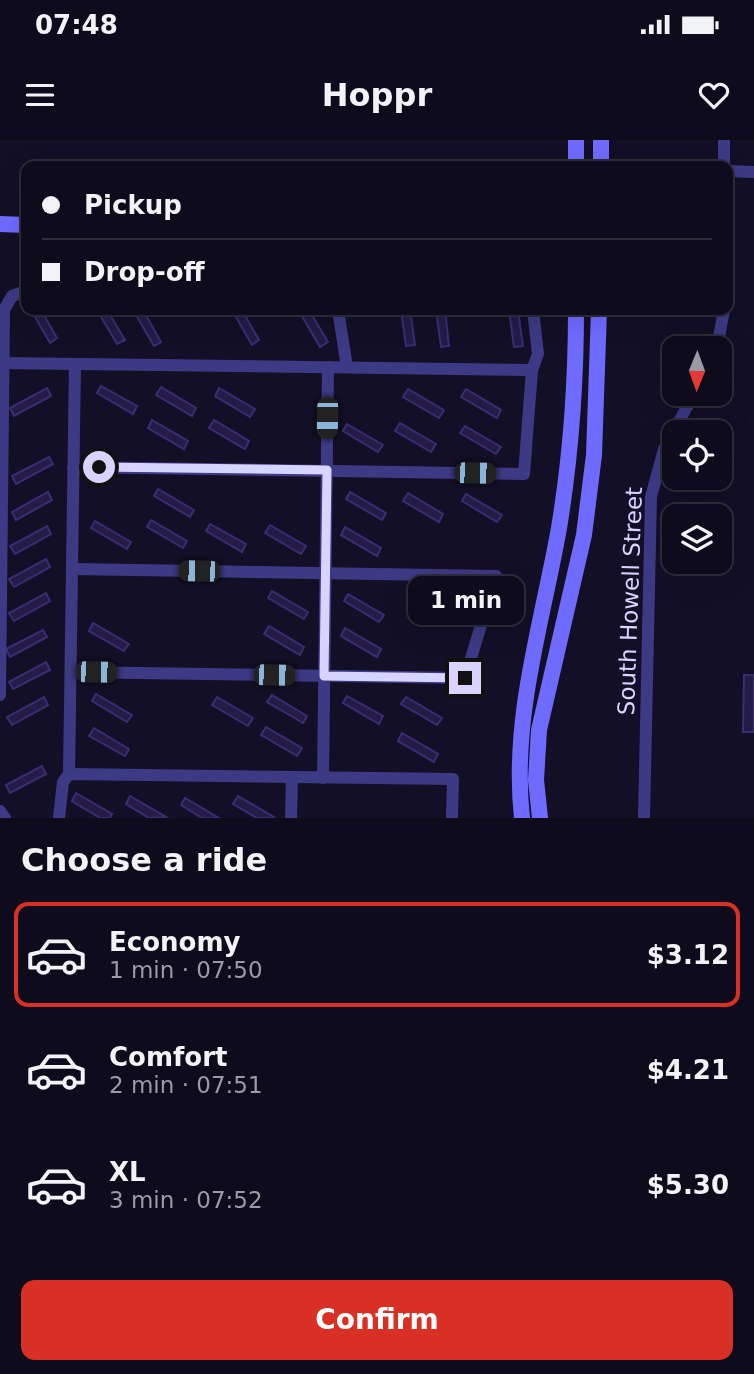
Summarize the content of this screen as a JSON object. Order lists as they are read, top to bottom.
{
  "streets": {
    "street": ["South Howell Street"]
  },
  "north": "bottom",
  "page": {
    "status": "07:48",
    "header": "Hoppr",
    "banner": ["Pickup", "Drop-off"],
    "bubble": "1 min",
    "heading": "Choose a ride",
    "list": [
      {
        "name": "Economy",
        "note": "1 min · 07:50",
        "value": "$3.12"
      },
      {
        "name": "Comfort",
        "note": "2 min · 07:51",
        "value": "$4.21"
      },
      {
        "name": "XL",
        "note": "3 min · 07:52",
        "value": "$5.30"
      }
    ],
    "buttons": "Confirm"
  }
}
